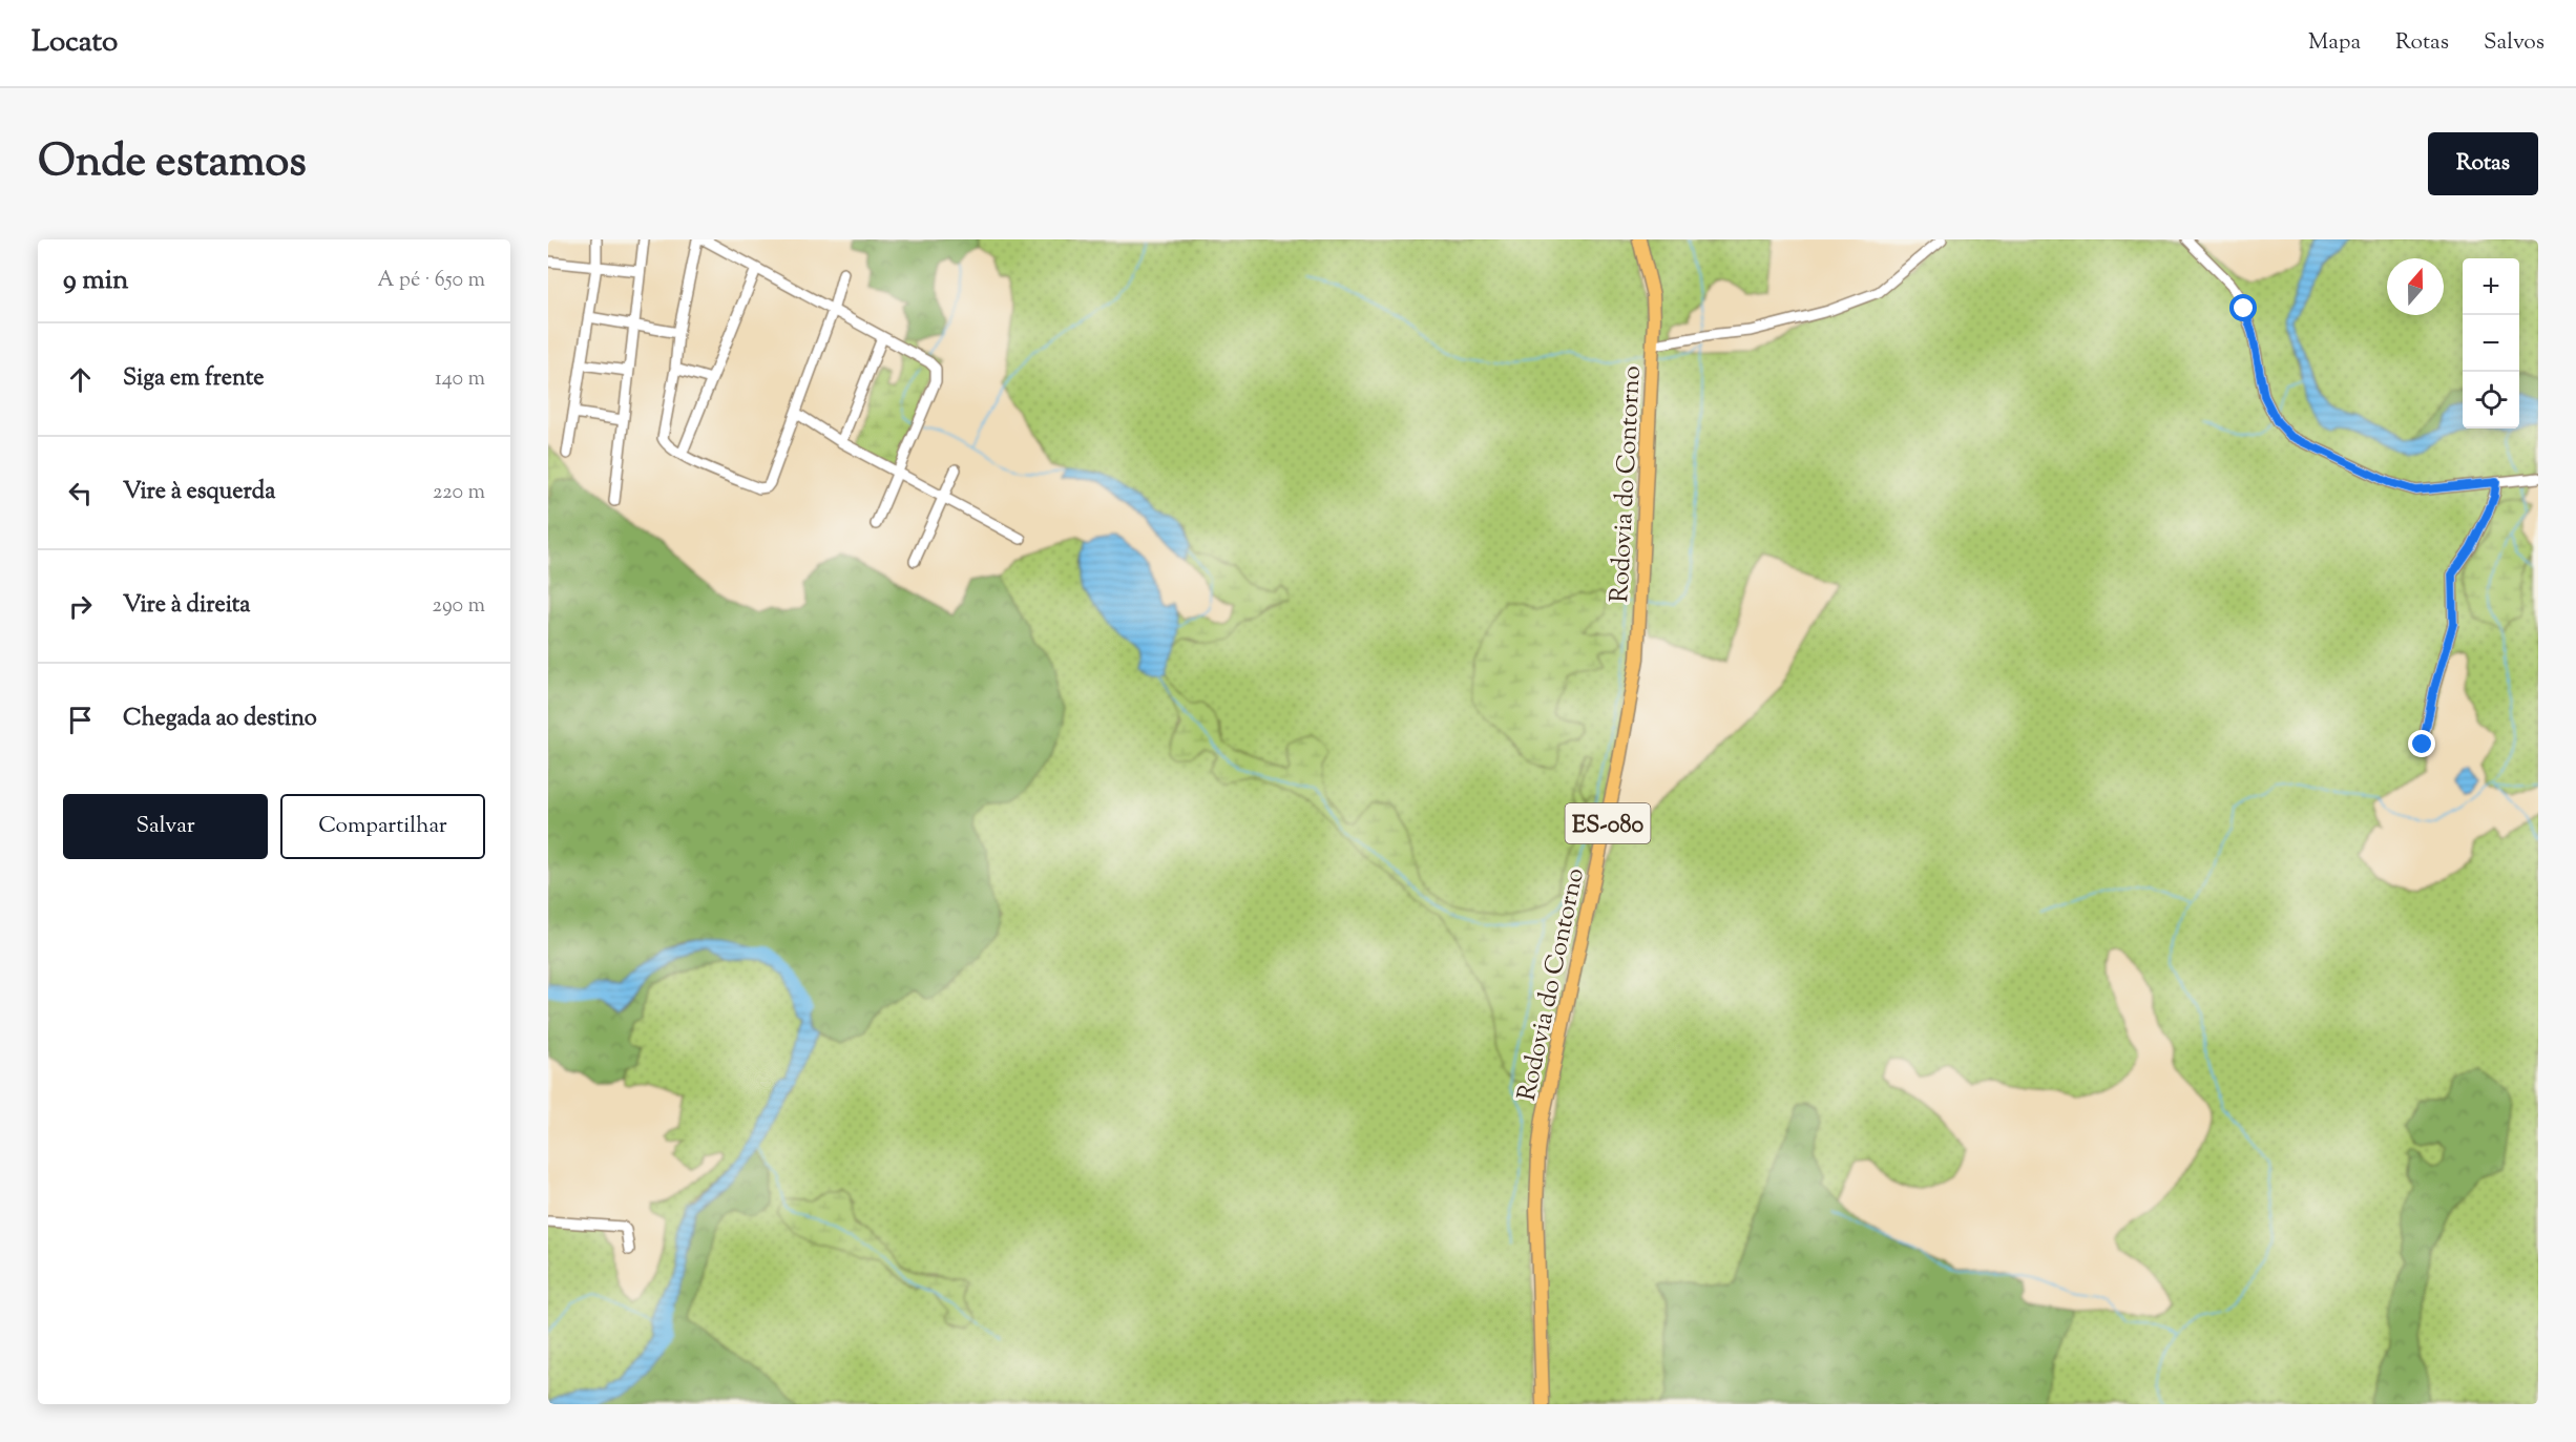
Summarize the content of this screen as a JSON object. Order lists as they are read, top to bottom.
{
  "streets": {
    "main road": ["Rodovia do Contorno", "ES-080"]
  },
  "north": "top",
  "page": {
    "header": "Locato",
    "nav": ["Mapa", "Rotas", "Salvos"],
    "title": "Onde estamos",
    "buttons": [
      "Rotas",
      ["Salvar", "Compartilhar"]
    ],
    "heading": ["9 min", "A pé · 650 m"],
    "map_buttons": ["+", "−"],
    "list": [
      ["Siga em frente", "140 m"],
      ["Vire à esquerda", "220 m"],
      ["Vire à direita", "290 m"],
      "Chegada ao destino"
    ]
  }
}
